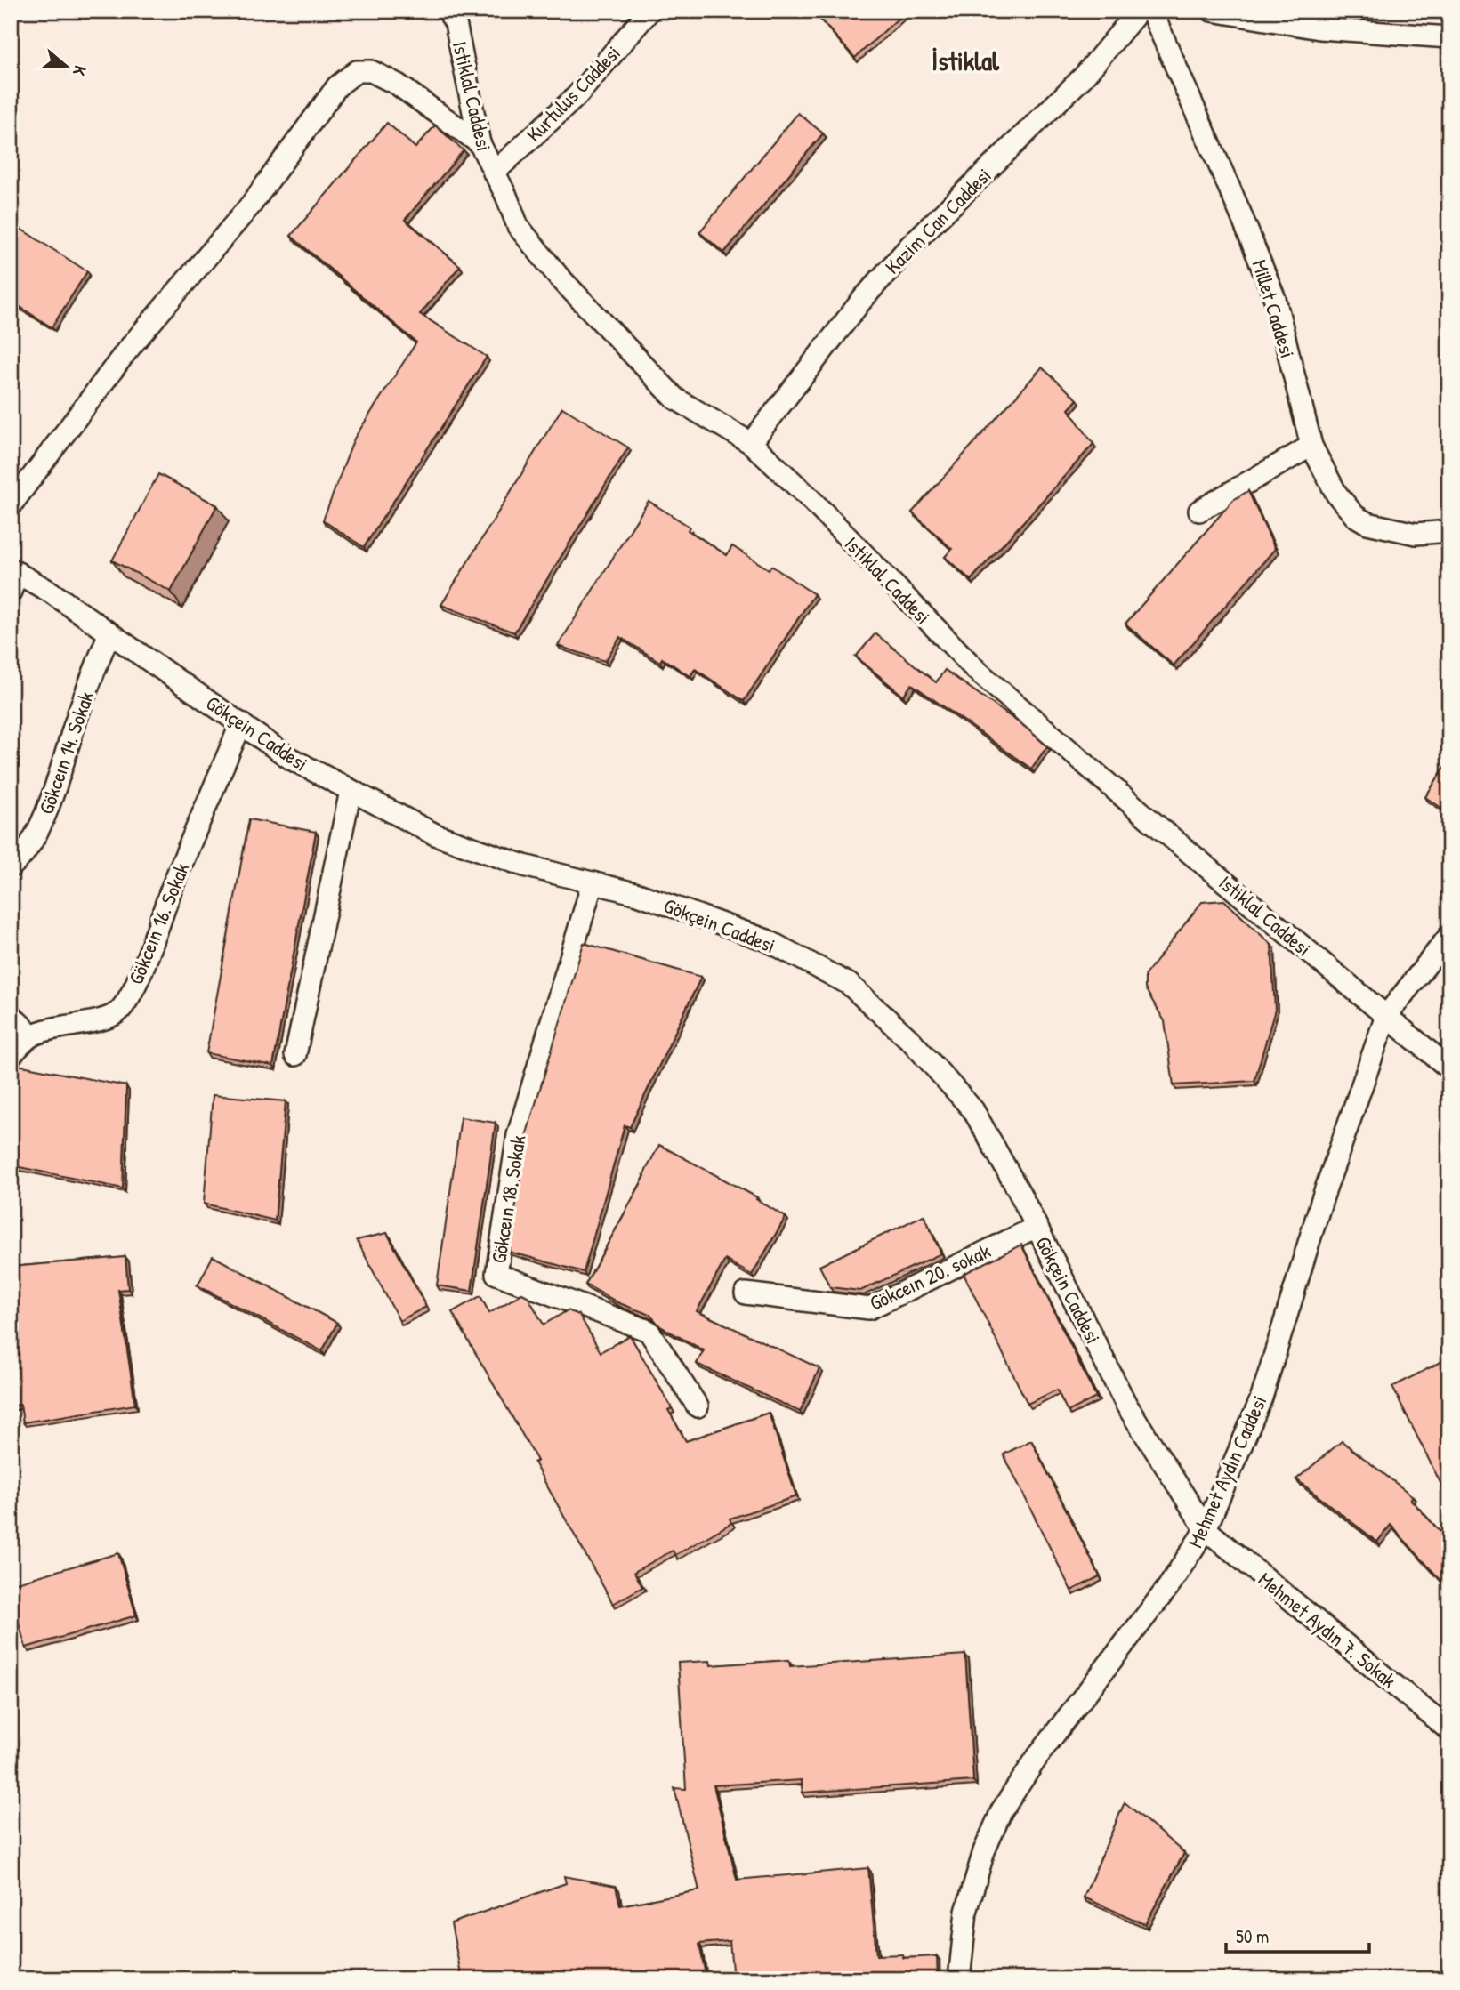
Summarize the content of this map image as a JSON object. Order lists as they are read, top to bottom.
{
  "streets": {
    "street": [
      "Kurtulus Caddesi",
      "Istiklal Caddesi",
      "Kazim Can Caddesi",
      "Millet Caddesi",
      "Gökçein Caddesi",
      "Gökceın 14. Sokak",
      "Gökceın 16. Sokak",
      "Gökceın 18. Sokak",
      "Gökceın 20. sokak",
      "Mehmet Aydın Caddesi",
      "Mehmet Aydın 7. Sokak"
    ]
  },
  "crossings": [
    ["Kurtulus Caddesi", "Istiklal Caddesi"],
    ["Istiklal Caddesi", "Kazim Can Caddesi"],
    ["Istiklal Caddesi", "Mehmet Aydın Caddesi"],
    ["Gökçein Caddesi", "Gökceın 14. Sokak"],
    ["Gökçein Caddesi", "Gökceın 16. Sokak"],
    ["Gökçein Caddesi", "Gökceın 18. Sokak"],
    ["Gökçein Caddesi", "Gökceın 20. sokak"],
    ["Gökçein Caddesi", "Mehmet Aydın Caddesi"],
    ["Gökçein Caddesi", "Mehmet Aydın 7. Sokak"],
    ["Mehmet Aydın Caddesi", "Mehmet Aydın 7. Sokak"]
  ],
  "districts": ["İstiklal"],
  "scale_bar": "50 m",
  "north": "right"
}
